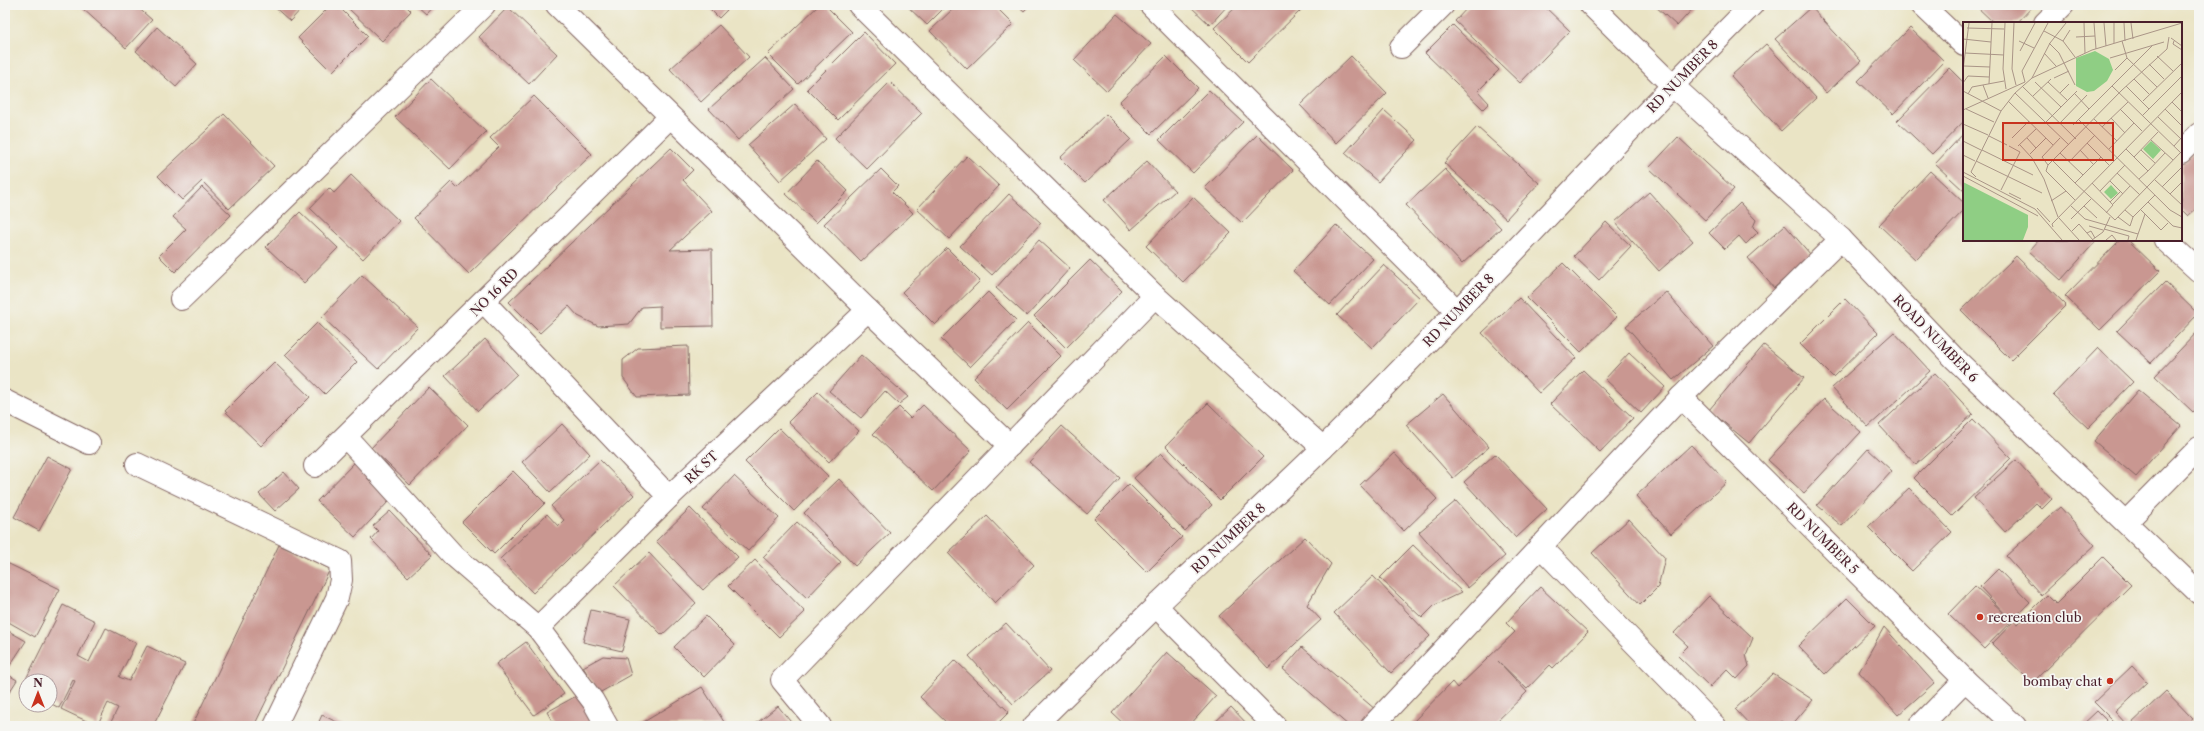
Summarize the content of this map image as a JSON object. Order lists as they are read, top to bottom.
{
  "streets": {
    "street": [
      "RD NUMBER 8",
      "NO 16 RD",
      "ROAD NUMBER 6",
      "RK ST",
      "RD NUMBER 5"
    ]
  },
  "crossings": [
    ["RD NUMBER 8", "ROAD NUMBER 6"]
  ],
  "places": ["recreation club", "bombay chat"],
  "north": "top"
}
